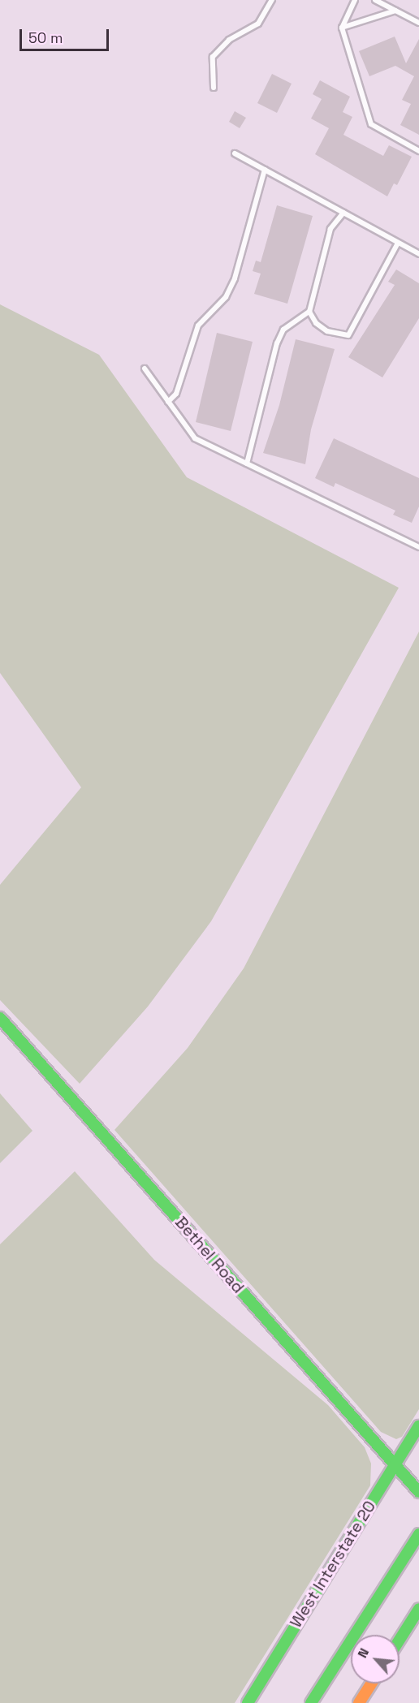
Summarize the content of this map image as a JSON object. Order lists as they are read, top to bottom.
{
  "streets": {
    "main road": ["Bethel Road", "West Interstate 20"]
  },
  "crossings": [
    ["Bethel Road", "West Interstate 20"]
  ],
  "scale_bar": "50 m",
  "north": "top left"
}
